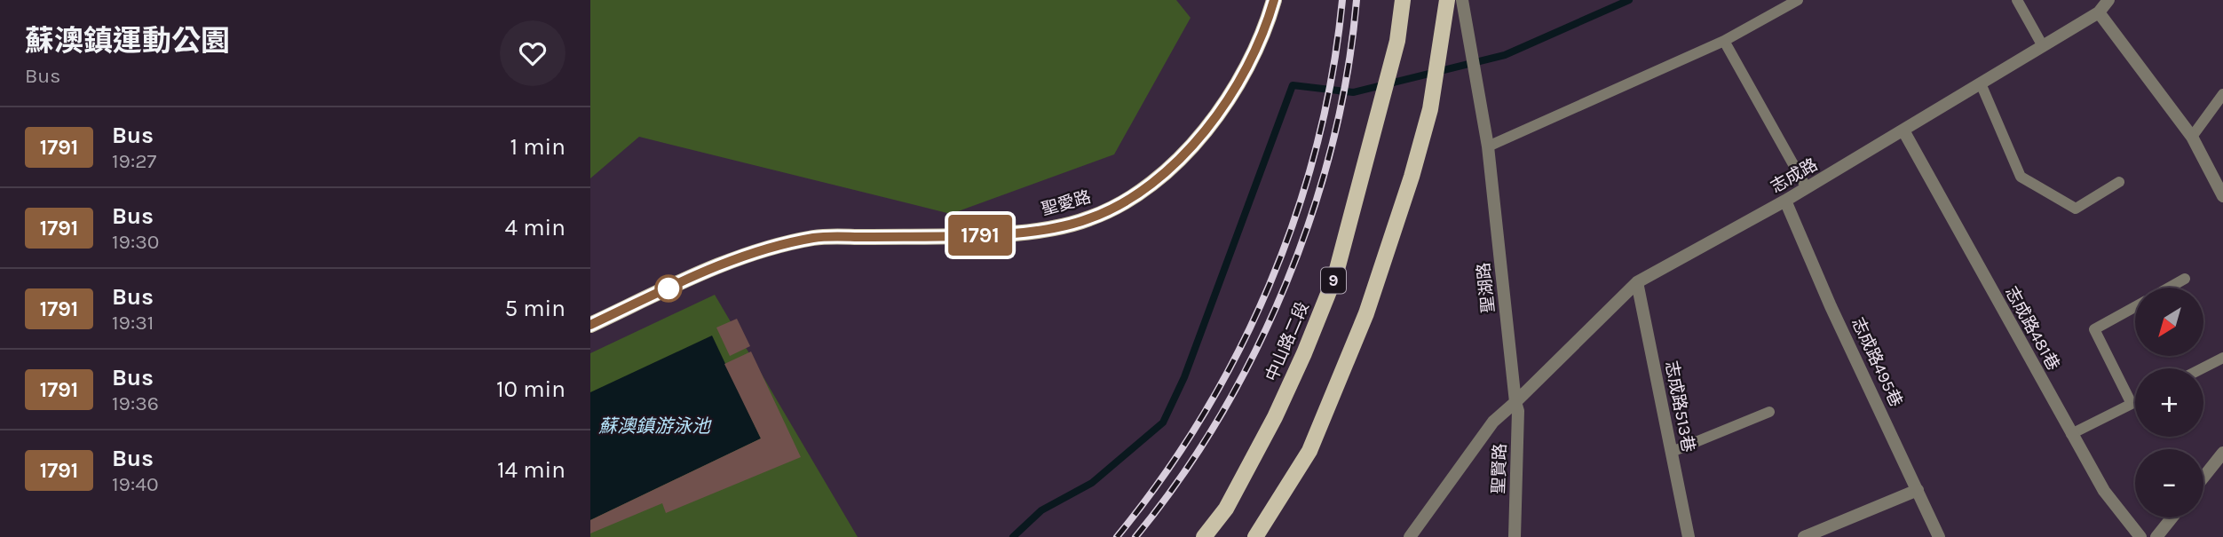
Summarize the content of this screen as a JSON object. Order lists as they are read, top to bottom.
{
  "streets": {
    "main road": ["聖愛路", "9", "中山路二段"],
    "street": [
      "志成路",
      "聖湖路",
      "志成路481巷",
      "志成路495巷",
      "志成路513巷",
      "聖賢路"
    ]
  },
  "crossings": [
    ["志成路", "聖湖路"],
    ["志成路", "志成路481巷"],
    ["志成路", "志成路495巷"],
    ["志成路", "志成路513巷"],
    ["志成路", "聖賢路"],
    ["聖湖路", "聖賢路"]
  ],
  "water": ["蘇澳鎮游泳池"],
  "lines": ["bus line 1791"],
  "north": "bottom left",
  "page": {
    "heading": ["蘇澳鎮運動公園", "Bus"],
    "on_map": "1791",
    "list": [
      {
        "mark": "1791",
        "name": "Bus",
        "note": "19:27",
        "value": "1 min"
      },
      {
        "mark": "1791",
        "name": "Bus",
        "note": "19:30",
        "value": "4 min"
      },
      {
        "mark": "1791",
        "name": "Bus",
        "note": "19:31",
        "value": "5 min"
      },
      {
        "mark": "1791",
        "name": "Bus",
        "note": "19:36",
        "value": "10 min"
      },
      {
        "mark": "1791",
        "name": "Bus",
        "note": "19:40",
        "value": "14 min"
      }
    ],
    "map_buttons": ["+", "−"]
  }
}
